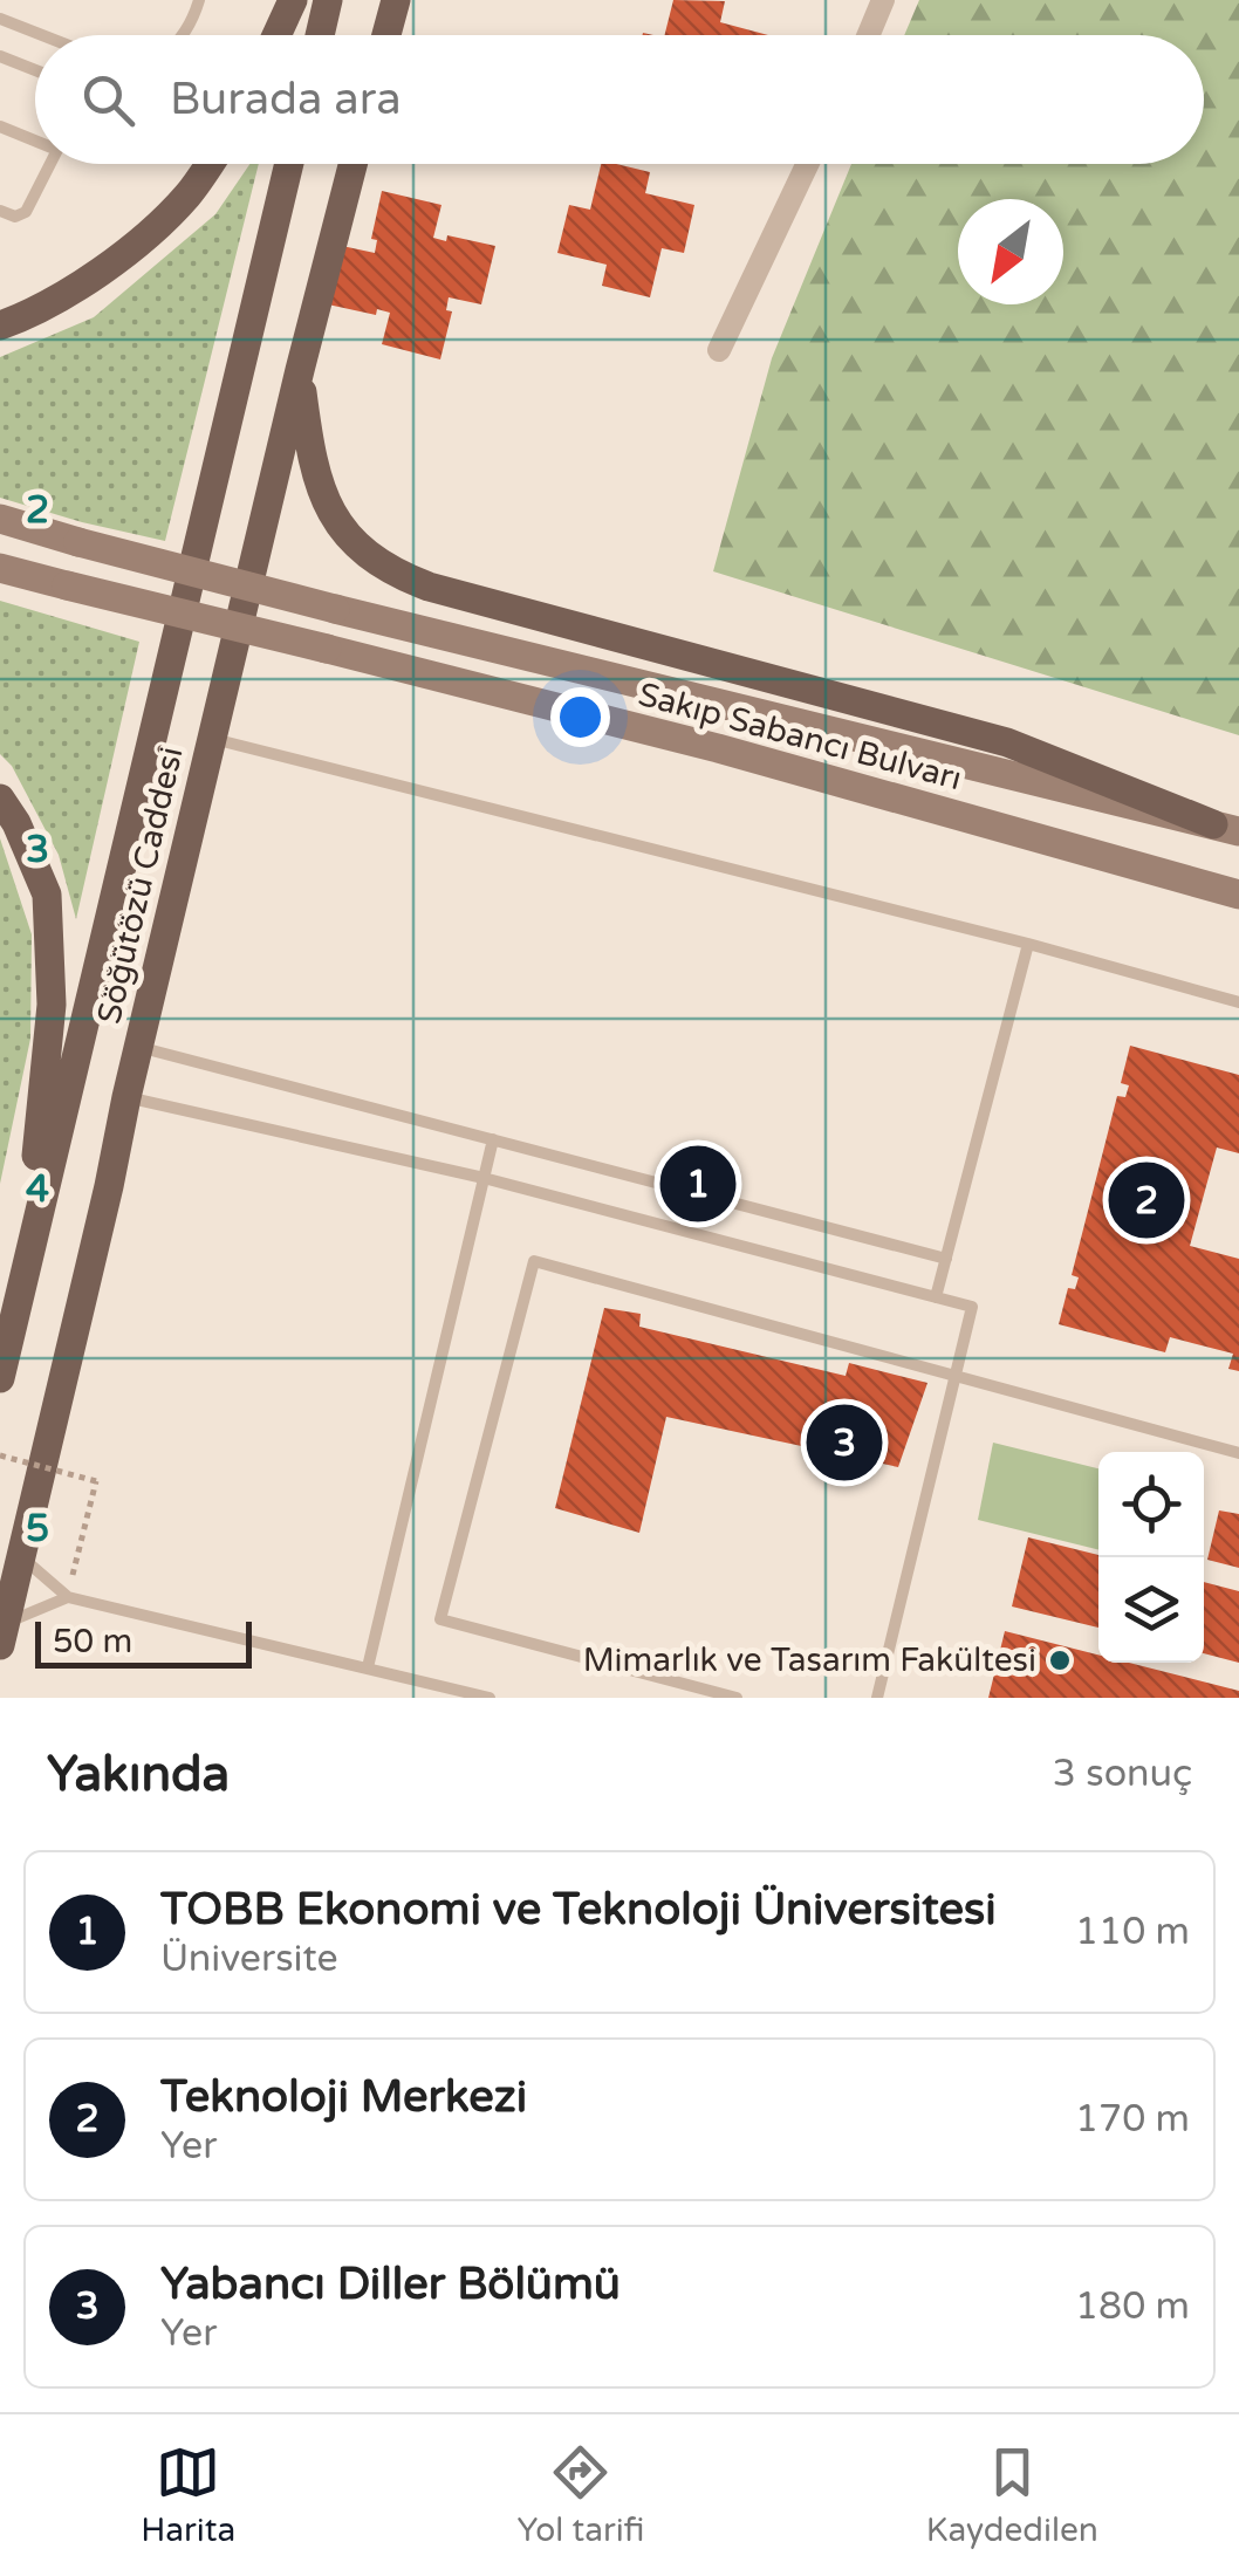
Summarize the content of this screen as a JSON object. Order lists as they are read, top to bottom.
{
  "streets": {
    "main road": ["Sakıp Sabancı Bulvarı", "Söğütözü Caddesi"]
  },
  "places": ["Mimarlık ve Tasarım Fakültesi"],
  "scale_bar": "50 m",
  "north": "bottom left",
  "page": {
    "search": "Burada ara",
    "pins": ["1", "2", "3"],
    "scale": "50 m",
    "heading": ["Yakında", "3 sonuç"],
    "list": [
      {
        "mark": "1",
        "name": "TOBB Ekonomi ve Teknoloji Üniversitesi",
        "note": "Üniversite",
        "value": "110 m"
      },
      {
        "mark": "2",
        "name": "Teknoloji Merkezi",
        "note": "Yer",
        "value": "170 m"
      },
      {
        "mark": "3",
        "name": "Yabancı Diller Bölümü",
        "note": "Yer",
        "value": "180 m"
      }
    ],
    "nav": ["Harita", "Yol tarifi", "Kaydedilen"]
  },
  "grid": {
    "rows": [
      "2",
      "3",
      "4",
      "5"
    ]
  }
}
